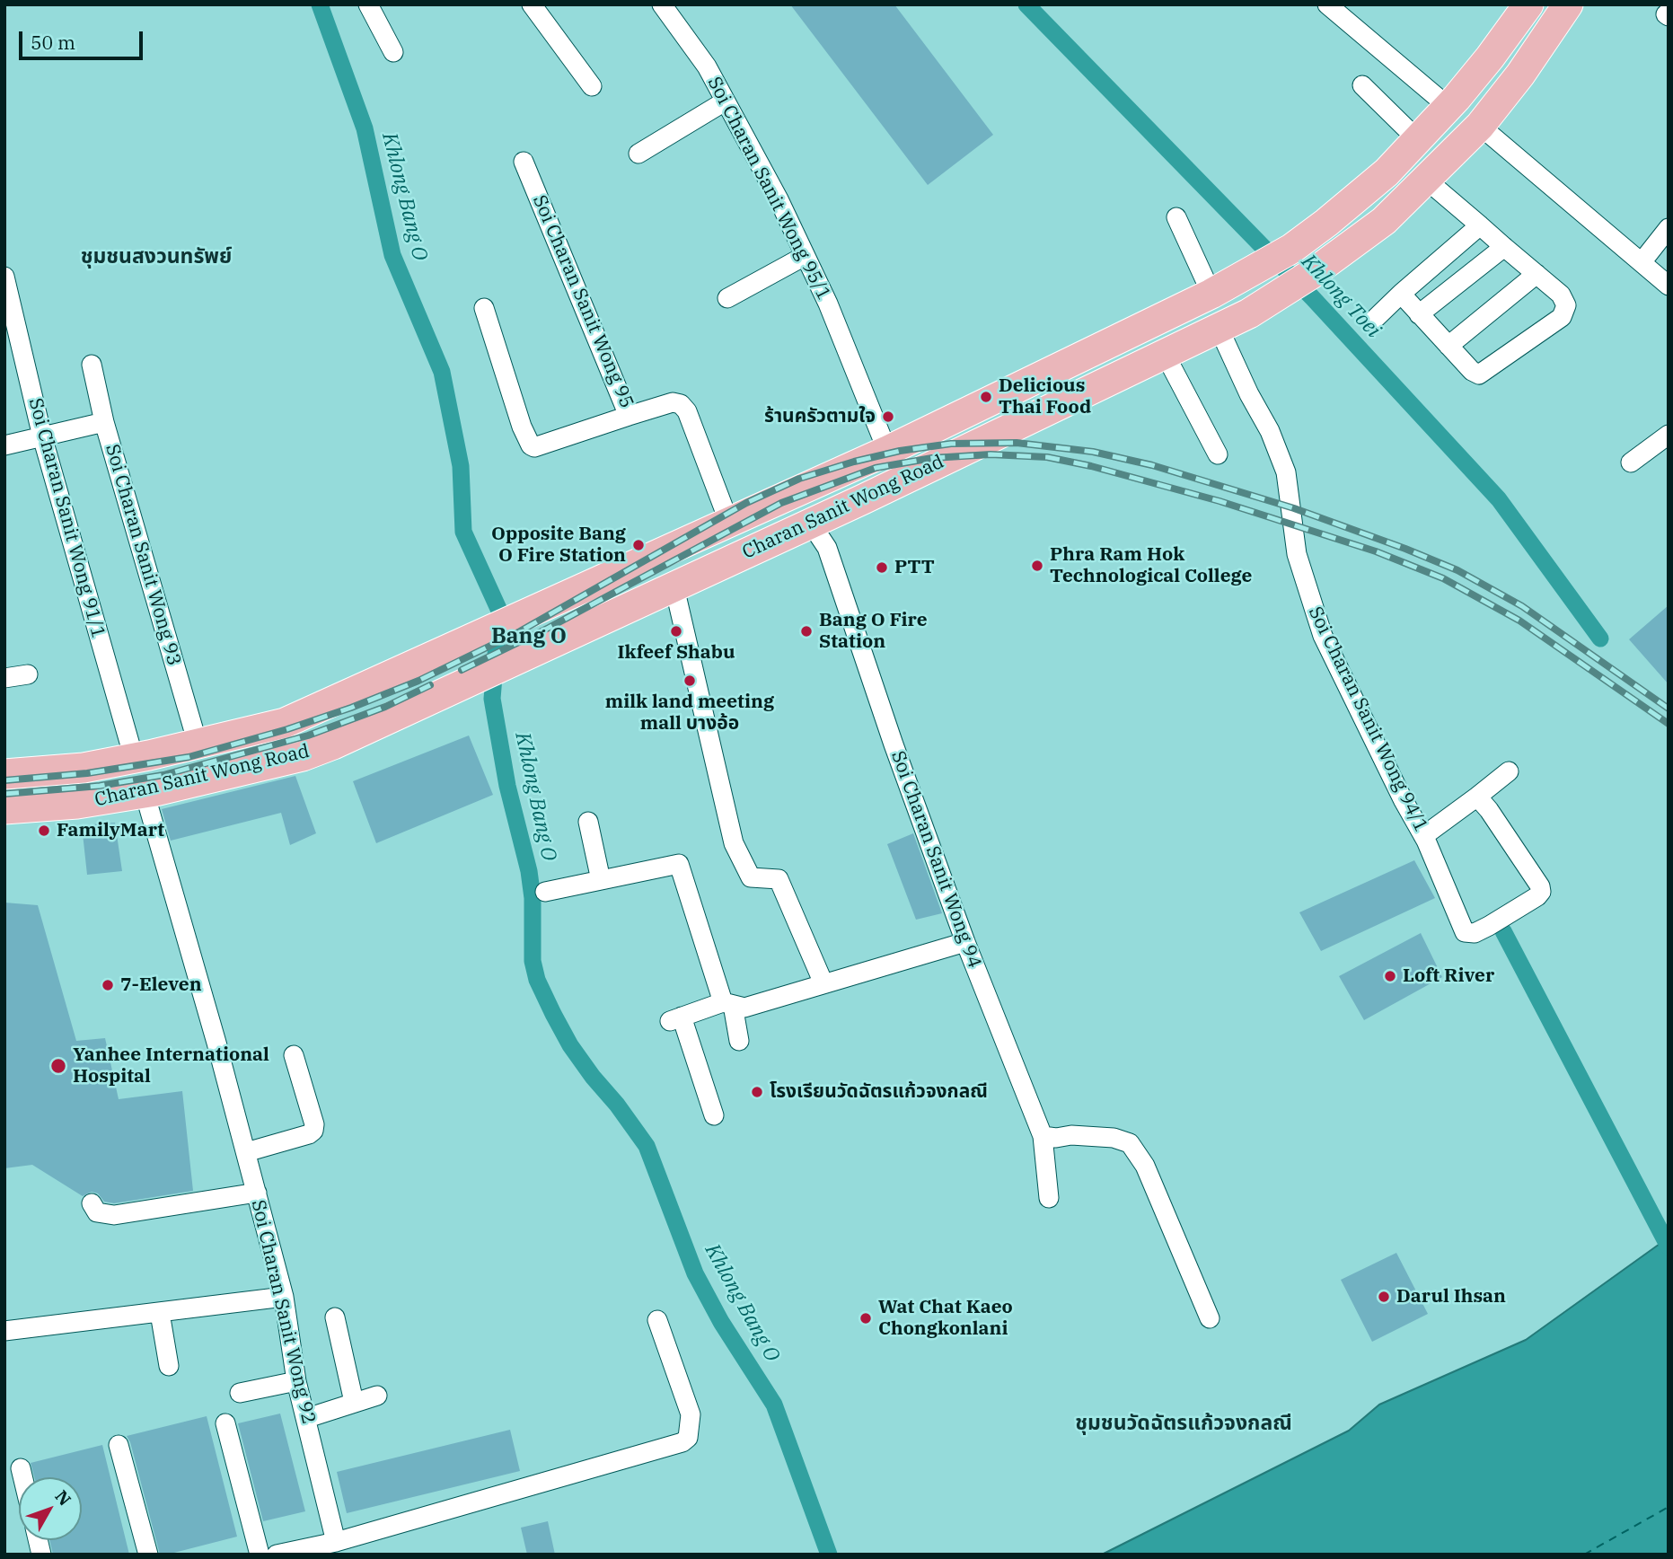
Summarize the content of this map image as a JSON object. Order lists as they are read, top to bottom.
{
  "streets": {
    "main road": ["Charan Sanit Wong Road"],
    "street": [
      "Soi Charan Sanit Wong 95/1",
      "Soi Charan Sanit Wong 95",
      "Soi Charan Sanit Wong 91/1",
      "Soi Charan Sanit Wong 93",
      "Soi Charan Sanit Wong 94/1",
      "Soi Charan Sanit Wong 94",
      "Soi Charan Sanit Wong 92"
    ]
  },
  "crossings": [
    ["Soi Charan Sanit Wong 95/1", "Charan Sanit Wong Road"],
    ["Soi Charan Sanit Wong 95", "Charan Sanit Wong Road"],
    ["Charan Sanit Wong Road", "Soi Charan Sanit Wong 91/1"],
    ["Charan Sanit Wong Road", "Soi Charan Sanit Wong 93"],
    ["Charan Sanit Wong Road", "Soi Charan Sanit Wong 94/1"],
    ["Charan Sanit Wong Road", "Soi Charan Sanit Wong 94"],
    ["Charan Sanit Wong Road", "Soi Charan Sanit Wong 92"]
  ],
  "districts": ["ชุมชนสงวนทรัพย์", "Bang O", "ชุมชนวัดฉัตรแก้วจงกลณี"],
  "water": ["Khlong Bang O", "Khlong Toei"],
  "places": [
    "Delicious Thai Food",
    "ร้านครัวตามใจ",
    "Opposite Bang O Fire Station",
    "Phra Ram Hok Technological College",
    "PTT",
    "Ikfeef Shabu",
    "Bang O Fire Station",
    "milk land meeting mall บางอ้อ",
    "FamilyMart",
    "Loft River",
    "7-Eleven",
    "Yanhee International Hospital",
    "โรงเรียนวัดฉัตรแก้วจงกลณี",
    "Darul Ihsan",
    "Wat Chat Kaeo Chongkonlani"
  ],
  "scale_bar": "50 m",
  "north": "top right"
}
